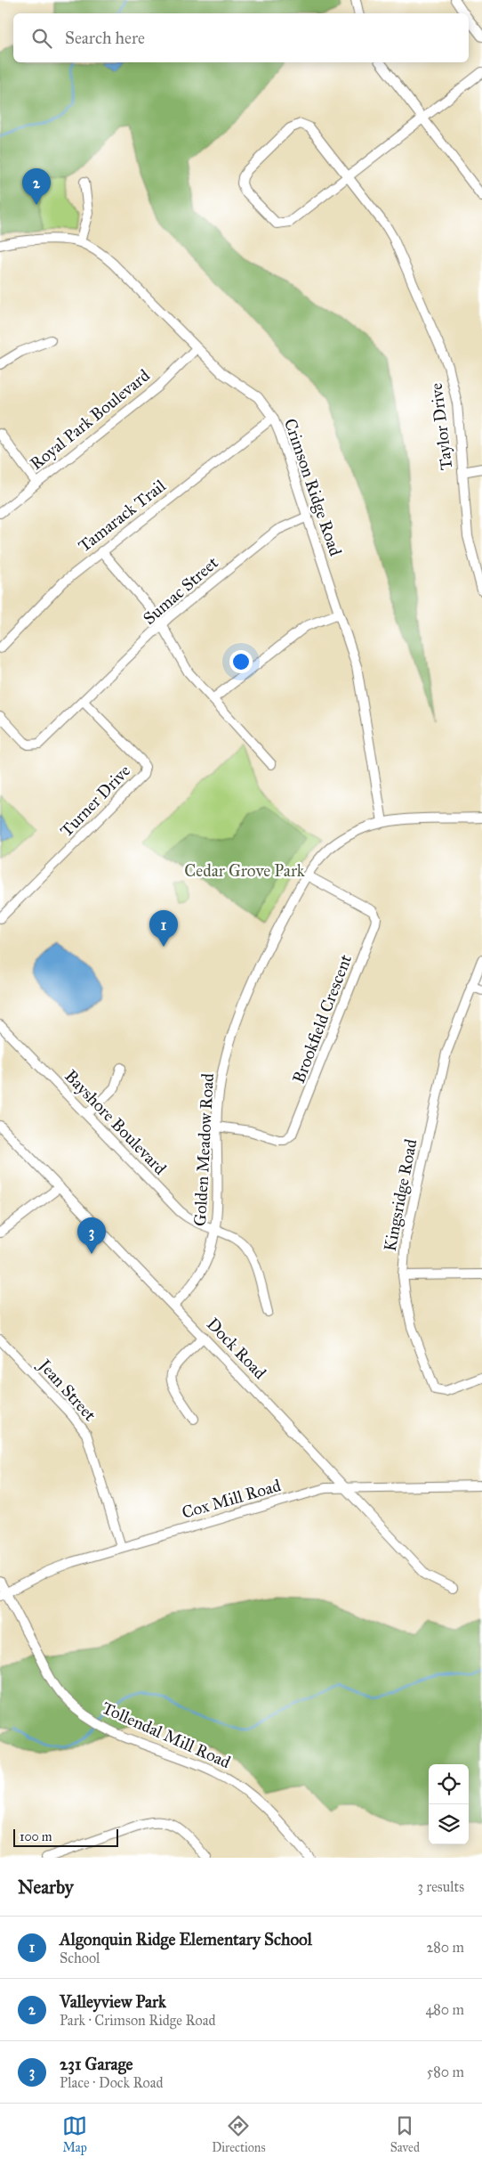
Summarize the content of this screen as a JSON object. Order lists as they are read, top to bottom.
{
  "streets": {
    "street": [
      "Royal Park Boulevard",
      "Taylor Drive",
      "Crimson Ridge Road",
      "Tamarack Trail",
      "Sumac Street",
      "Turner Drive",
      "Brookfield Crescent",
      "Bayshore Boulevard",
      "Golden Meadow Road",
      "Kingsridge Road",
      "Dock Road",
      "Jean Street",
      "Cox Mill Road",
      "Tollendal Mill Road"
    ]
  },
  "crossings": [
    ["Royal Park Boulevard", "Crimson Ridge Road"],
    ["Crimson Ridge Road", "Tamarack Trail"],
    ["Crimson Ridge Road", "Sumac Street"],
    ["Crimson Ridge Road", "Golden Meadow Road"],
    ["Sumac Street", "Turner Drive"],
    ["Brookfield Crescent", "Golden Meadow Road"],
    ["Bayshore Boulevard", "Golden Meadow Road"],
    ["Golden Meadow Road", "Dock Road"],
    ["Dock Road", "Cox Mill Road"],
    ["Jean Street", "Cox Mill Road"],
    ["Cox Mill Road", "Tollendal Mill Road"]
  ],
  "parks": ["Cedar Grove Park"],
  "scale_bar": "100 m",
  "page": {
    "search": "Search here",
    "pins": ["2", "1", "3"],
    "scale": "100 m",
    "heading": ["Nearby", "3 results"],
    "list": [
      {
        "mark": "1",
        "name": "Algonquin Ridge Elementary School",
        "note": "School",
        "value": "280 m"
      },
      {
        "mark": "2",
        "name": "Valleyview Park",
        "note": "Park · Crimson Ridge Road",
        "value": "480 m"
      },
      {
        "mark": "3",
        "name": "231 Garage",
        "note": "Place · Dock Road",
        "value": "580 m"
      }
    ],
    "nav": ["Map", "Directions", "Saved"]
  }
}
